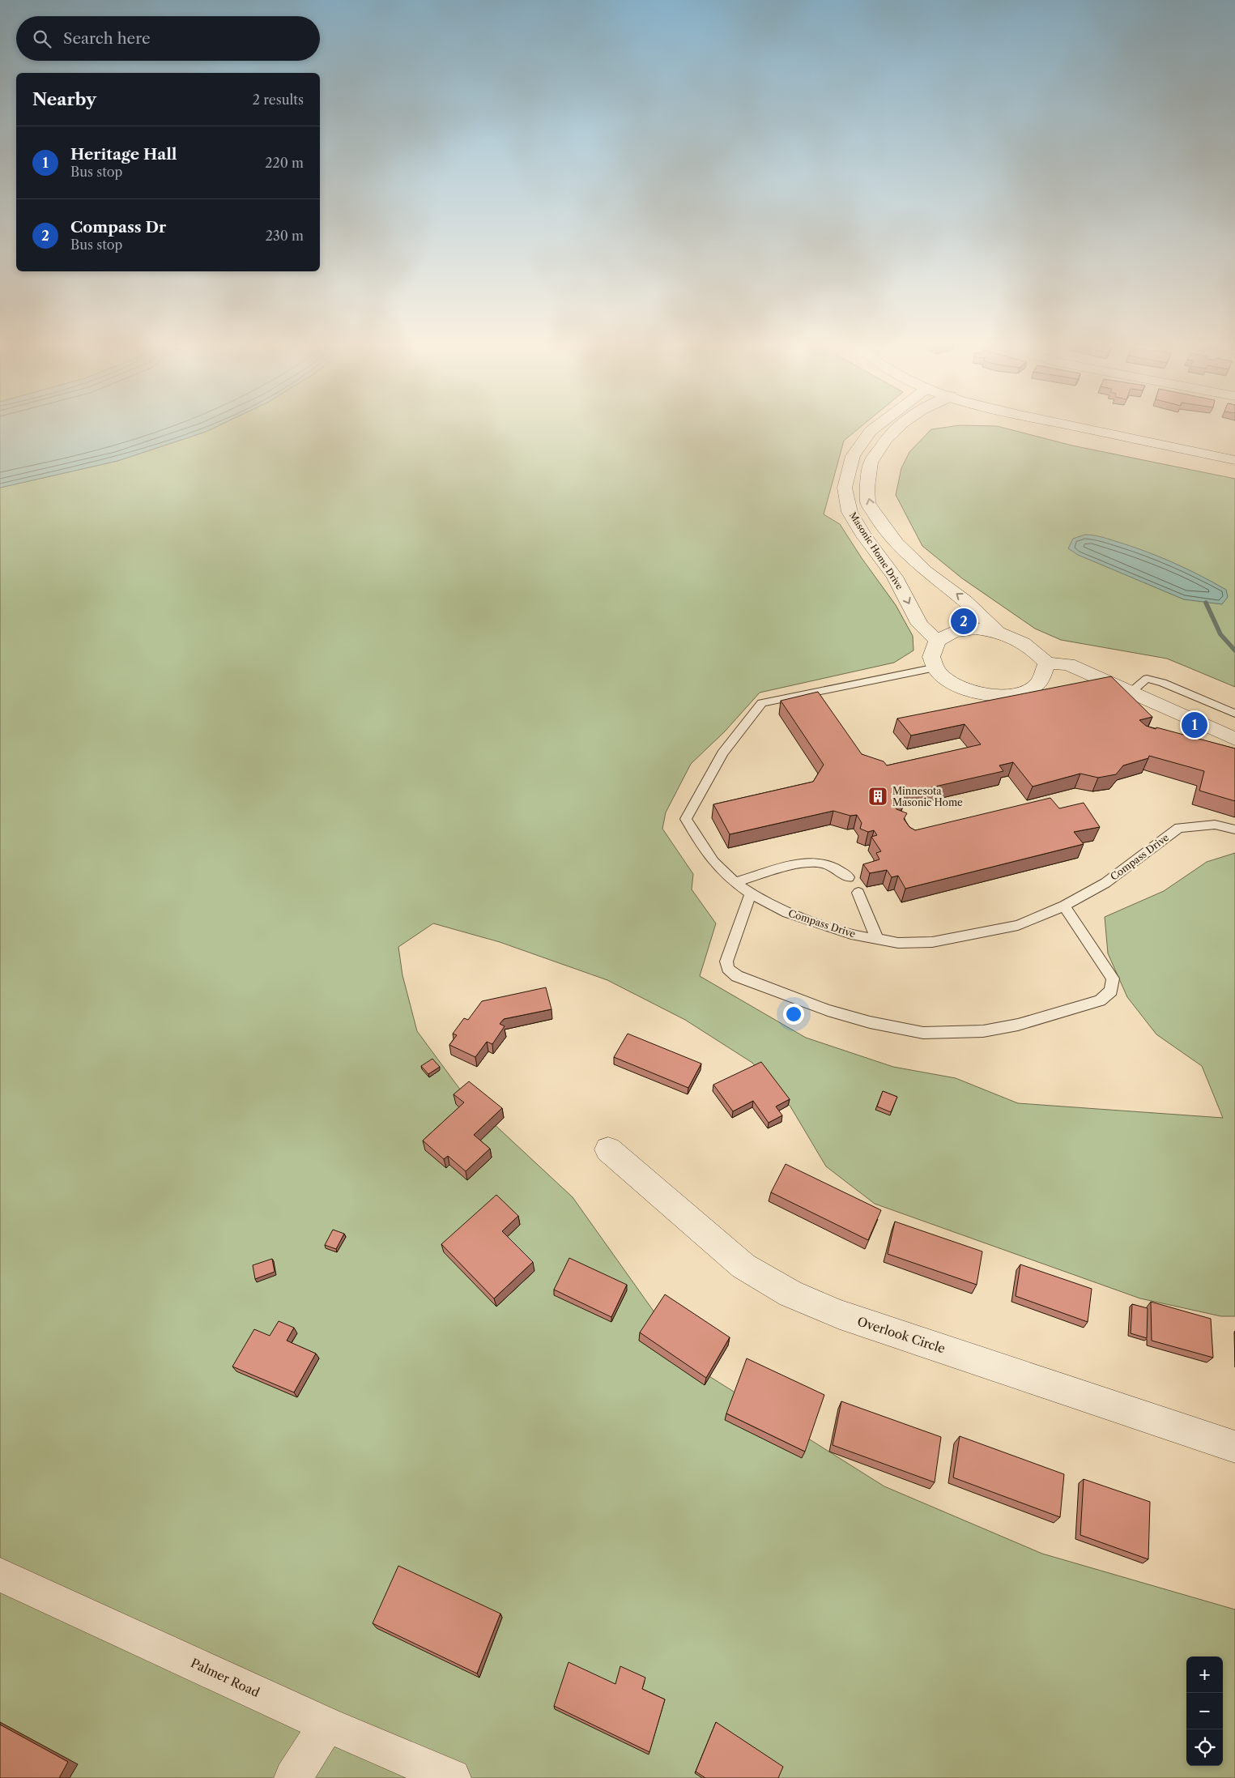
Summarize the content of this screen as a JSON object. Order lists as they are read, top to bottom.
{
  "streets": {
    "street": ["Masonic Home Drive", "Overlook Circle", "Palmer Road"],
    "lane": ["Compass Drive"]
  },
  "places": {
    "building": ["Minnesota Masonic Home"]
  },
  "page": {
    "search": "Search here",
    "heading": ["Nearby", "2 results"],
    "list": [
      {
        "mark": "1",
        "name": "Heritage Hall",
        "note": "Bus stop",
        "value": "220 m"
      },
      {
        "mark": "2",
        "name": "Compass Dr",
        "note": "Bus stop",
        "value": "230 m"
      }
    ],
    "pins": ["2", "1"],
    "map_buttons": ["+", "−"]
  }
}
